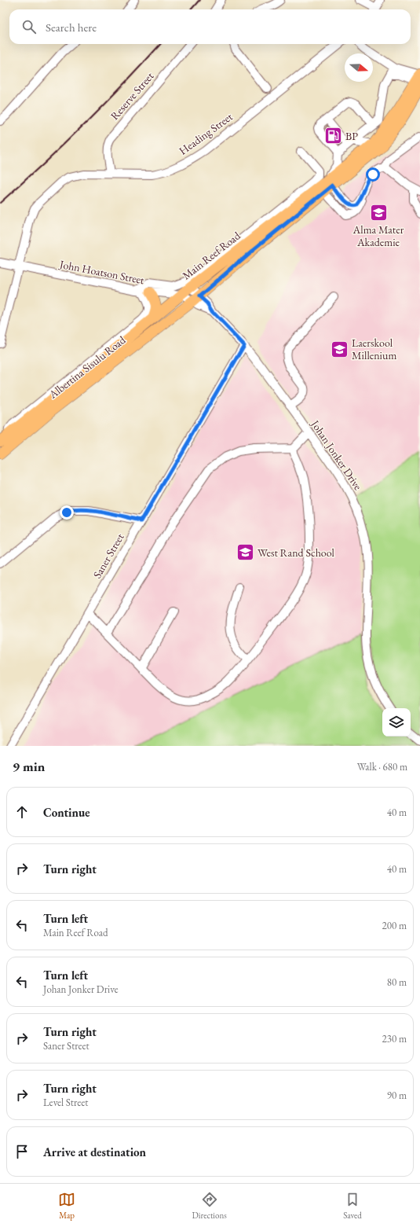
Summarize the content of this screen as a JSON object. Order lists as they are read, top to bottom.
{
  "streets": {
    "main road": ["Main Reef Road", "Albertina Sisulu Road"],
    "street": [
      "Reserve Street",
      "Heading Street",
      "John Hoatson Street",
      "Johan Jonker Drive",
      "Saner Street"
    ]
  },
  "crossings": [
    ["Reserve Street", "Heading Street"],
    ["Heading Street", "John Hoatson Street"],
    ["Main Reef Road", "John Hoatson Street"],
    ["Main Reef Road", "Albertina Sisulu Road"],
    ["Main Reef Road", "Johan Jonker Drive"],
    ["John Hoatson Street", "Johan Jonker Drive"],
    ["Albertina Sisulu Road", "Johan Jonker Drive"],
    ["Johan Jonker Drive", "Saner Street"]
  ],
  "places": {
    "fuel station": ["BP"],
    "school or university": ["Alma Mater Akademie", "Laerskool Millenium", "West Rand School"]
  },
  "north": "right",
  "page": {
    "search": "Search here",
    "heading": ["9 min", "Walk · 680 m"],
    "list": [
      ["Continue", "40 m"],
      ["Turn right", "40 m"],
      ["Turn left", "Main Reef Road", "200 m"],
      ["Turn left", "Johan Jonker Drive", "80 m"],
      ["Turn right", "Saner Street", "230 m"],
      ["Turn right", "Level Street", "90 m"],
      "Arrive at destination"
    ],
    "nav": ["Map", "Directions", "Saved"]
  }
}
